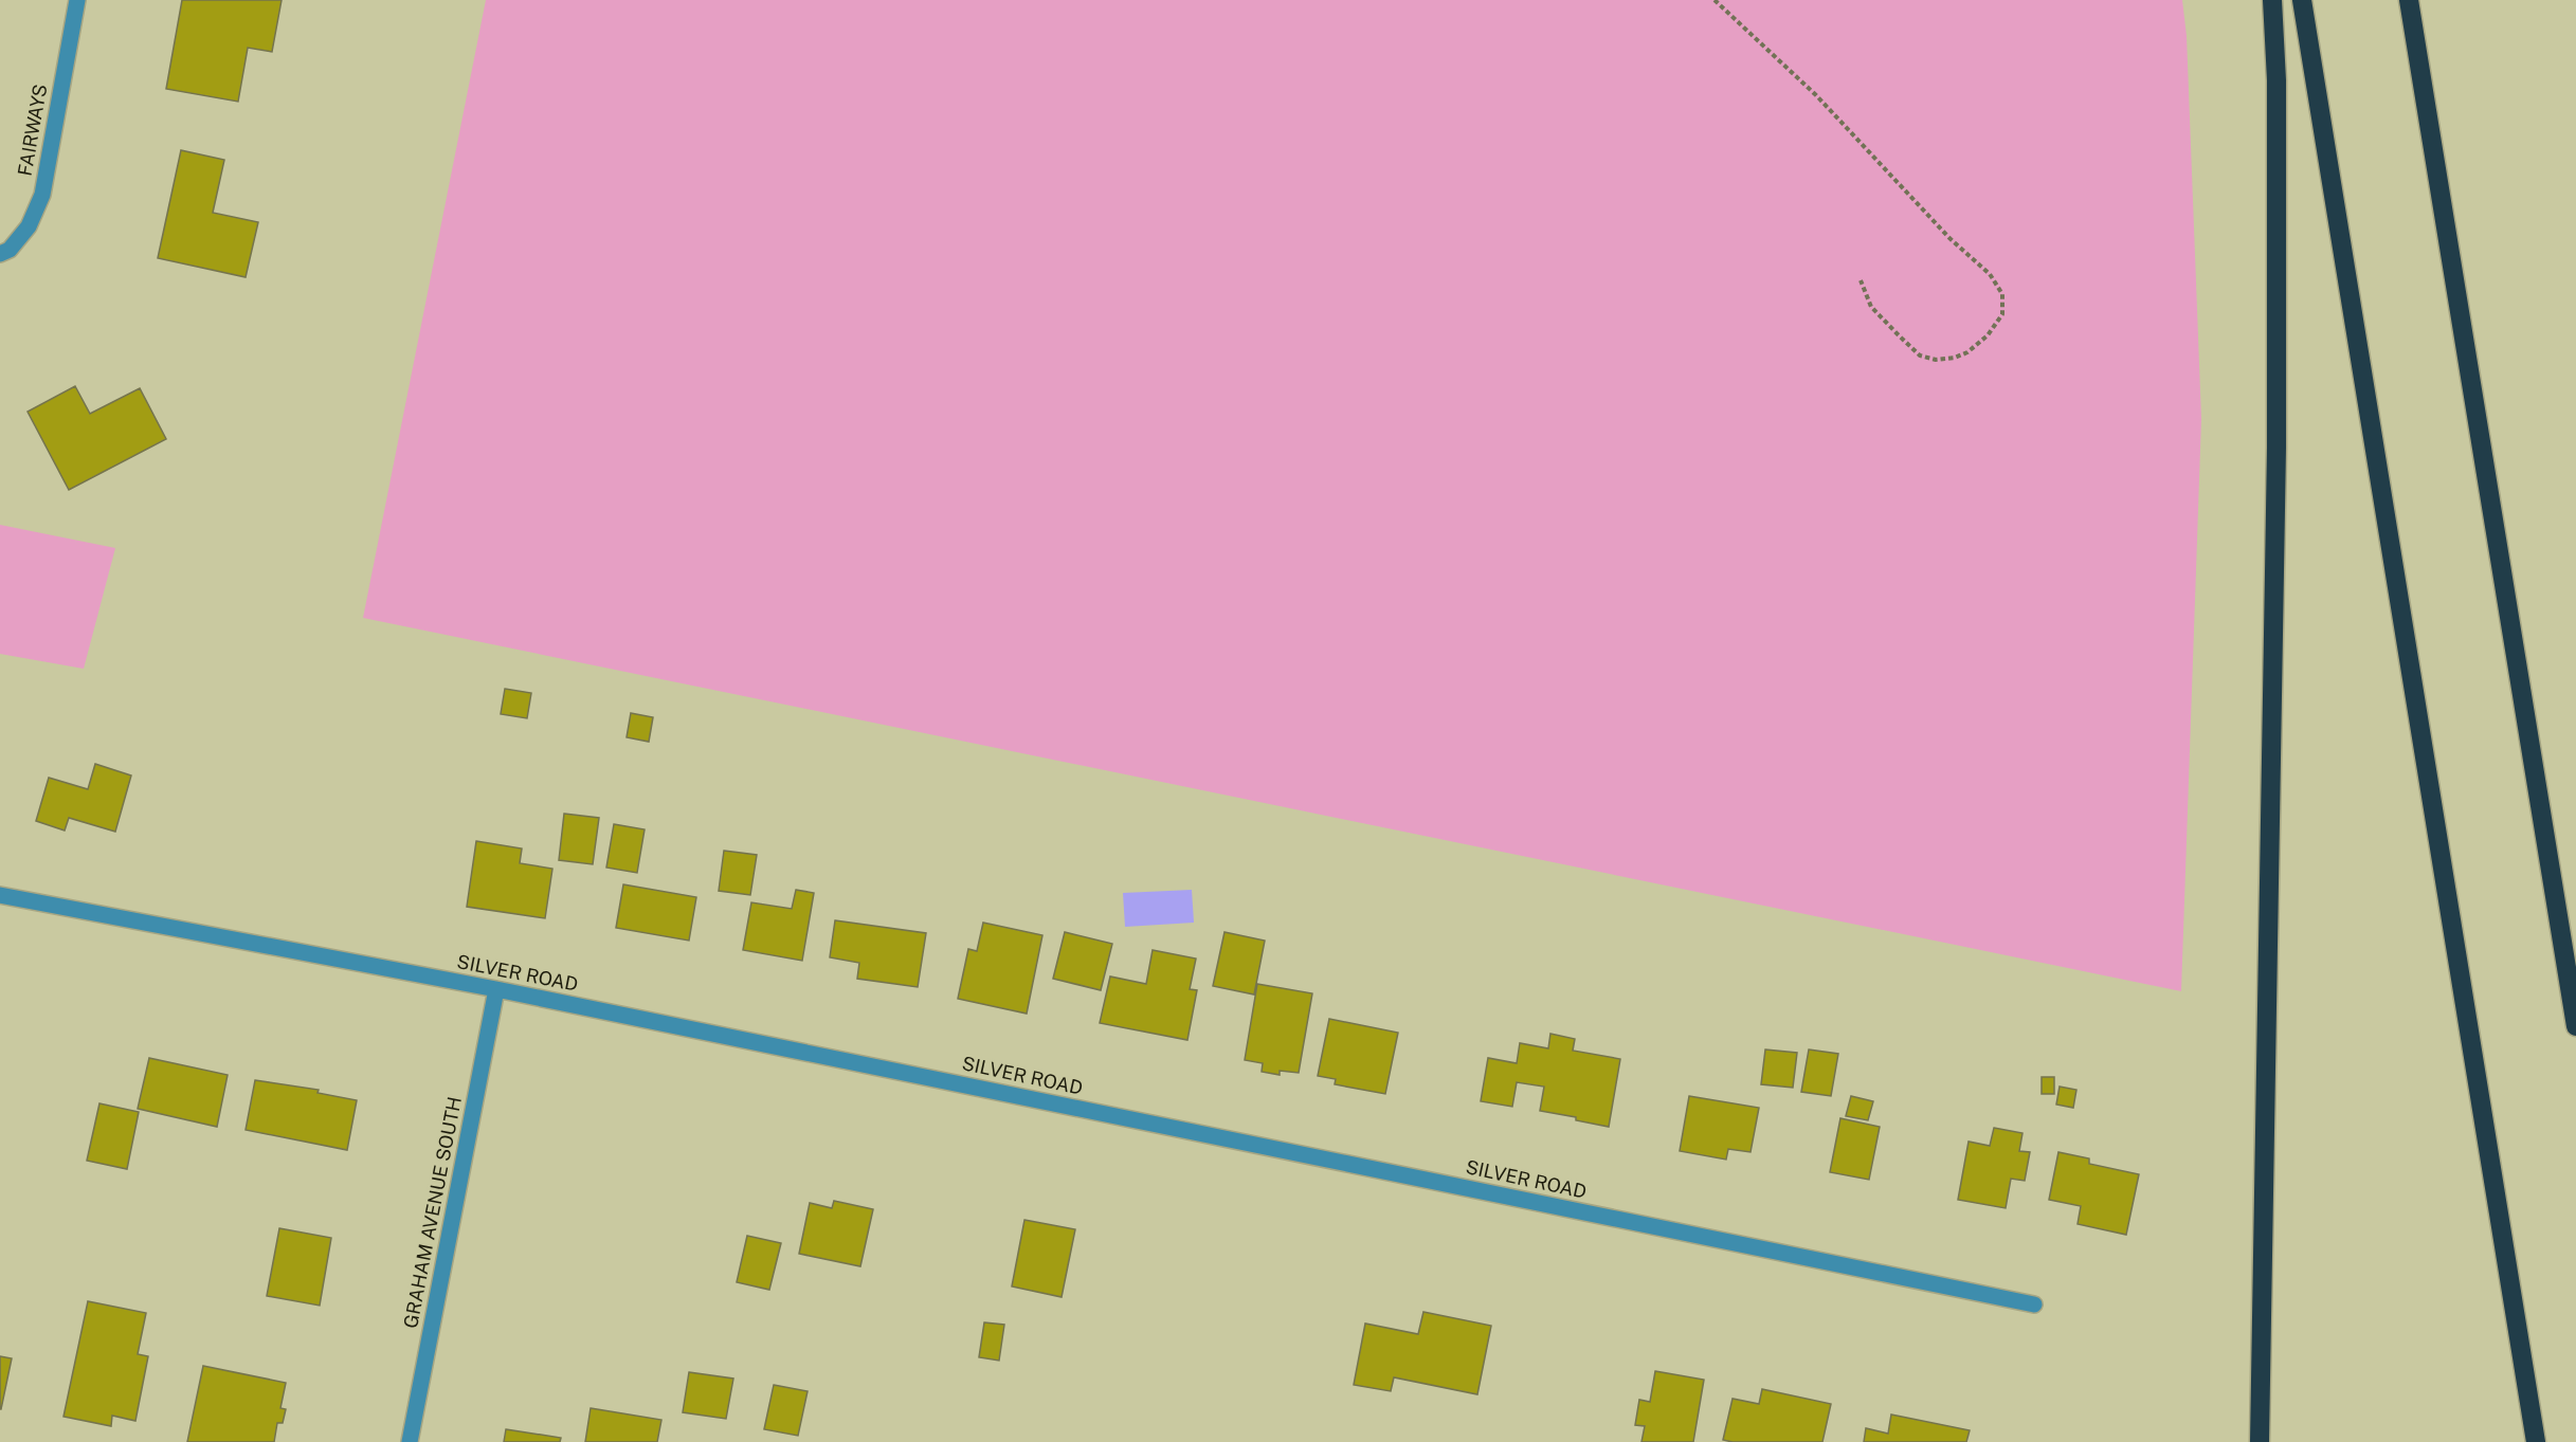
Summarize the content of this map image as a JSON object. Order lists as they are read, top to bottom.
{
  "streets": {
    "street": ["FAIRWAYS", "SILVER ROAD", "GRAHAM AVENUE SOUTH"]
  },
  "crossings": [
    ["SILVER ROAD", "GRAHAM AVENUE SOUTH"]
  ]
}
